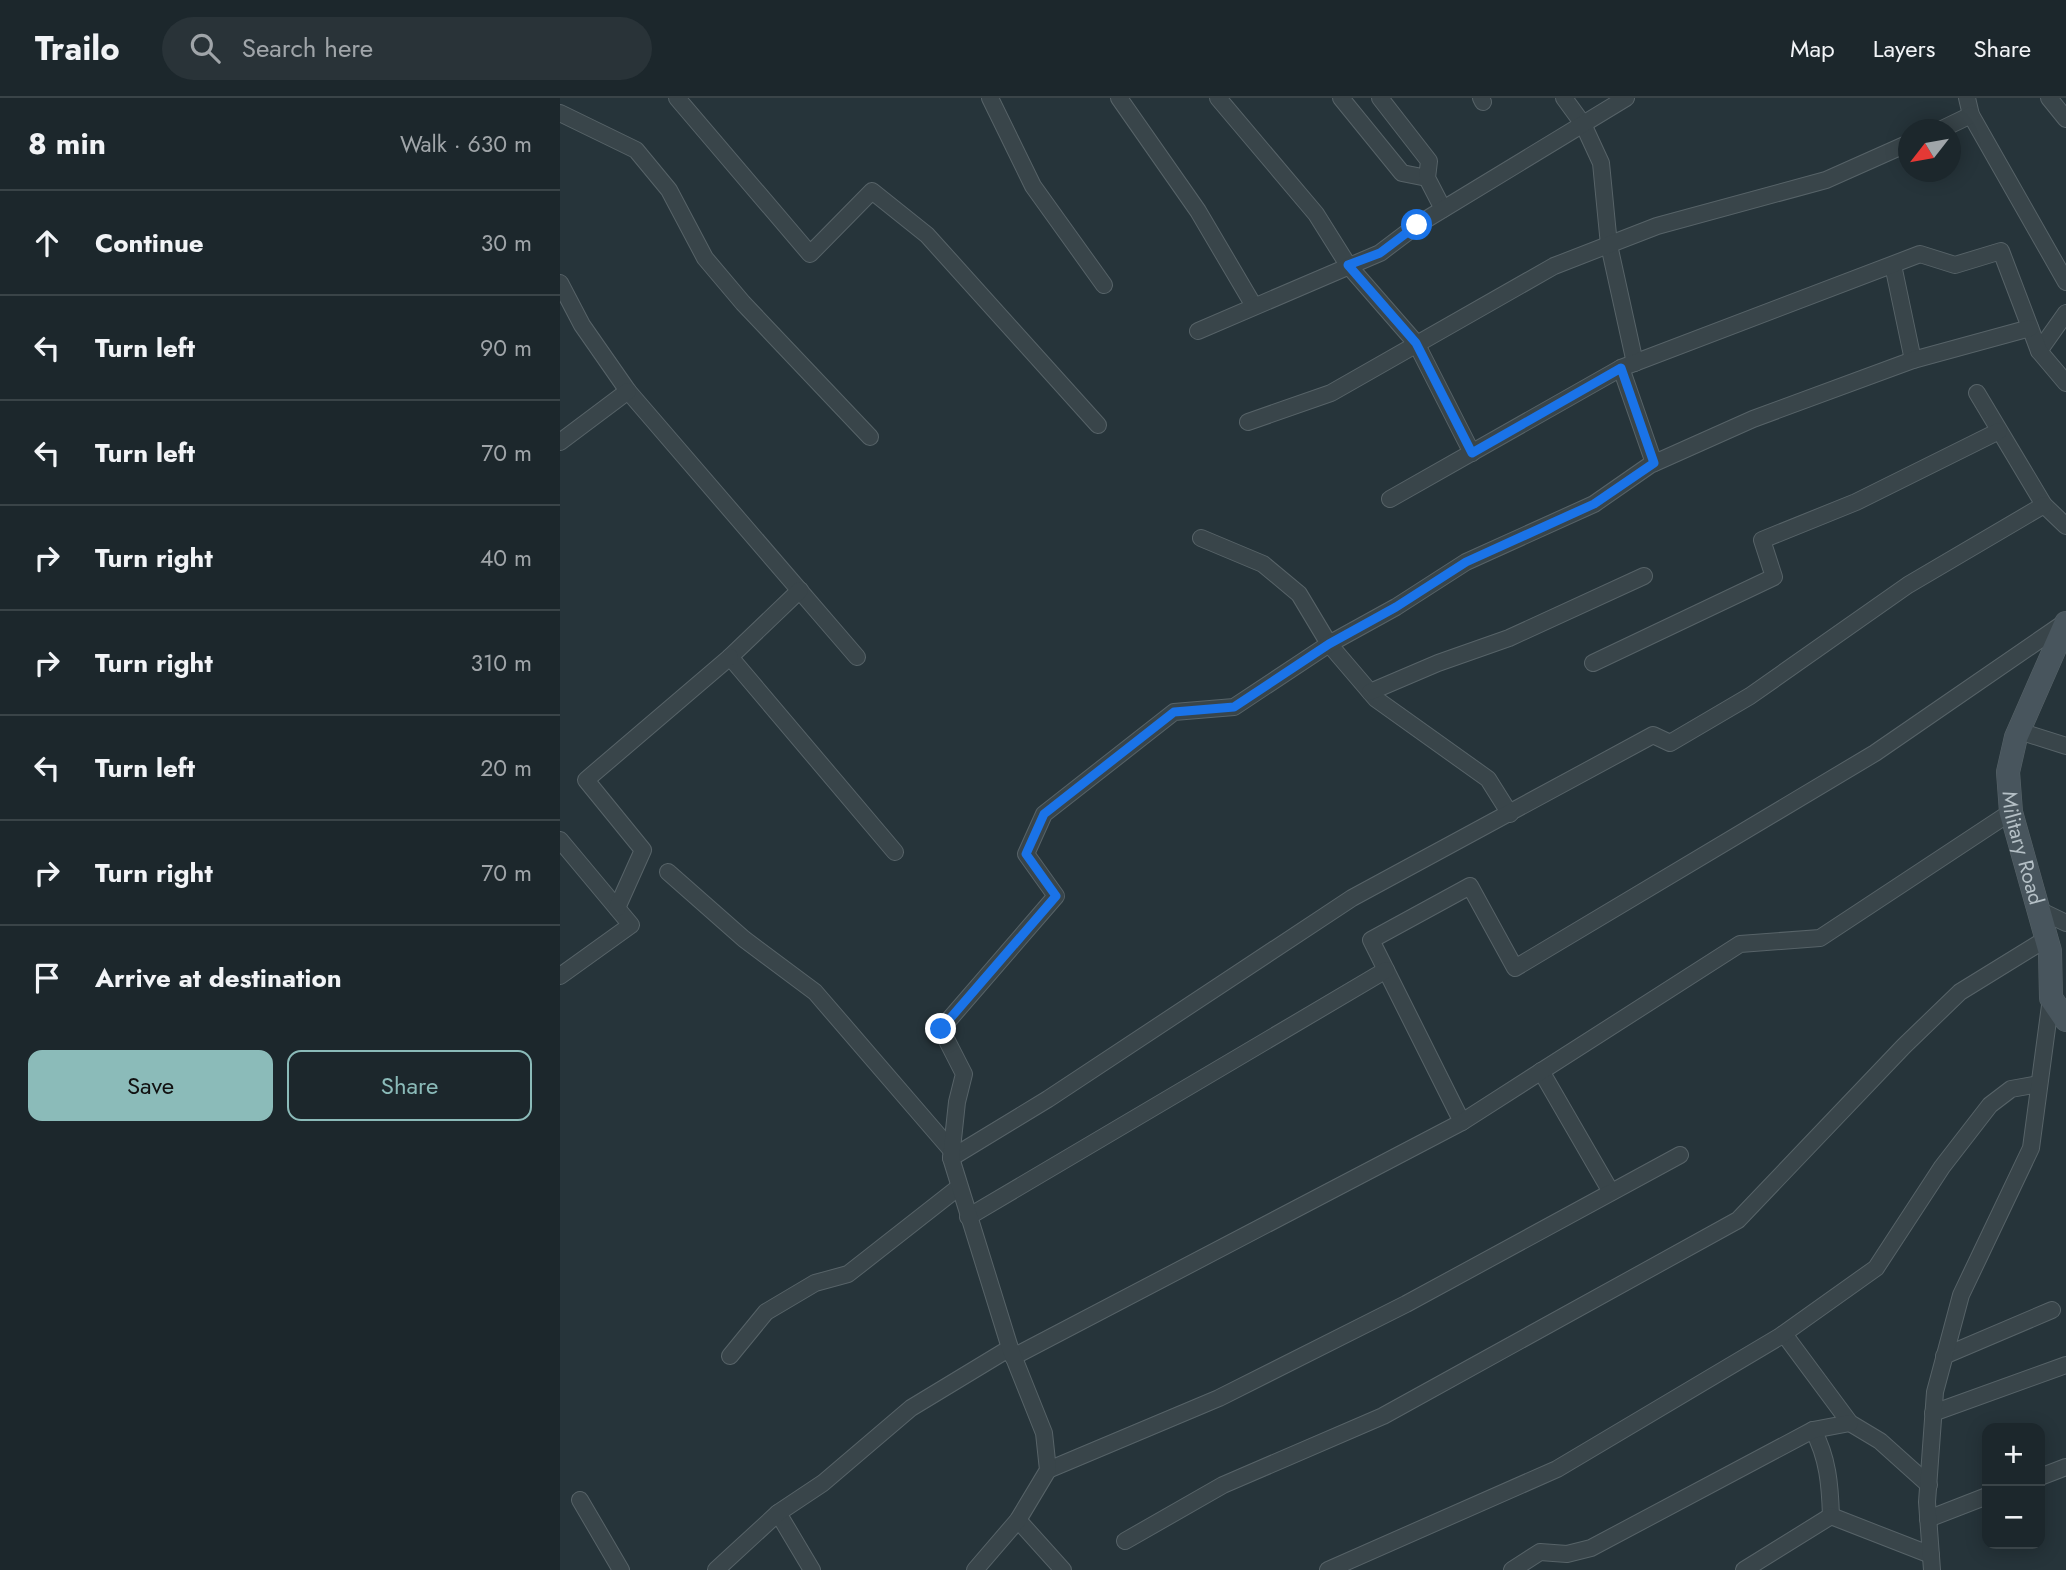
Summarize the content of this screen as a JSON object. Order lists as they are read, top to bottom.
{
  "streets": {
    "street": ["Military Road"]
  },
  "north": "bottom left",
  "page": {
    "header": "Trailo",
    "search": "Search here",
    "nav": ["Map", "Layers", "Share"],
    "heading": ["8 min", "Walk · 630 m"],
    "list": [
      ["Continue", "30 m"],
      ["Turn left", "90 m"],
      ["Turn left", "70 m"],
      ["Turn right", "40 m"],
      ["Turn right", "310 m"],
      ["Turn left", "20 m"],
      ["Turn right", "70 m"],
      "Arrive at destination"
    ],
    "buttons": ["Save", "Share"],
    "map_buttons": ["+", "−"]
  }
}
